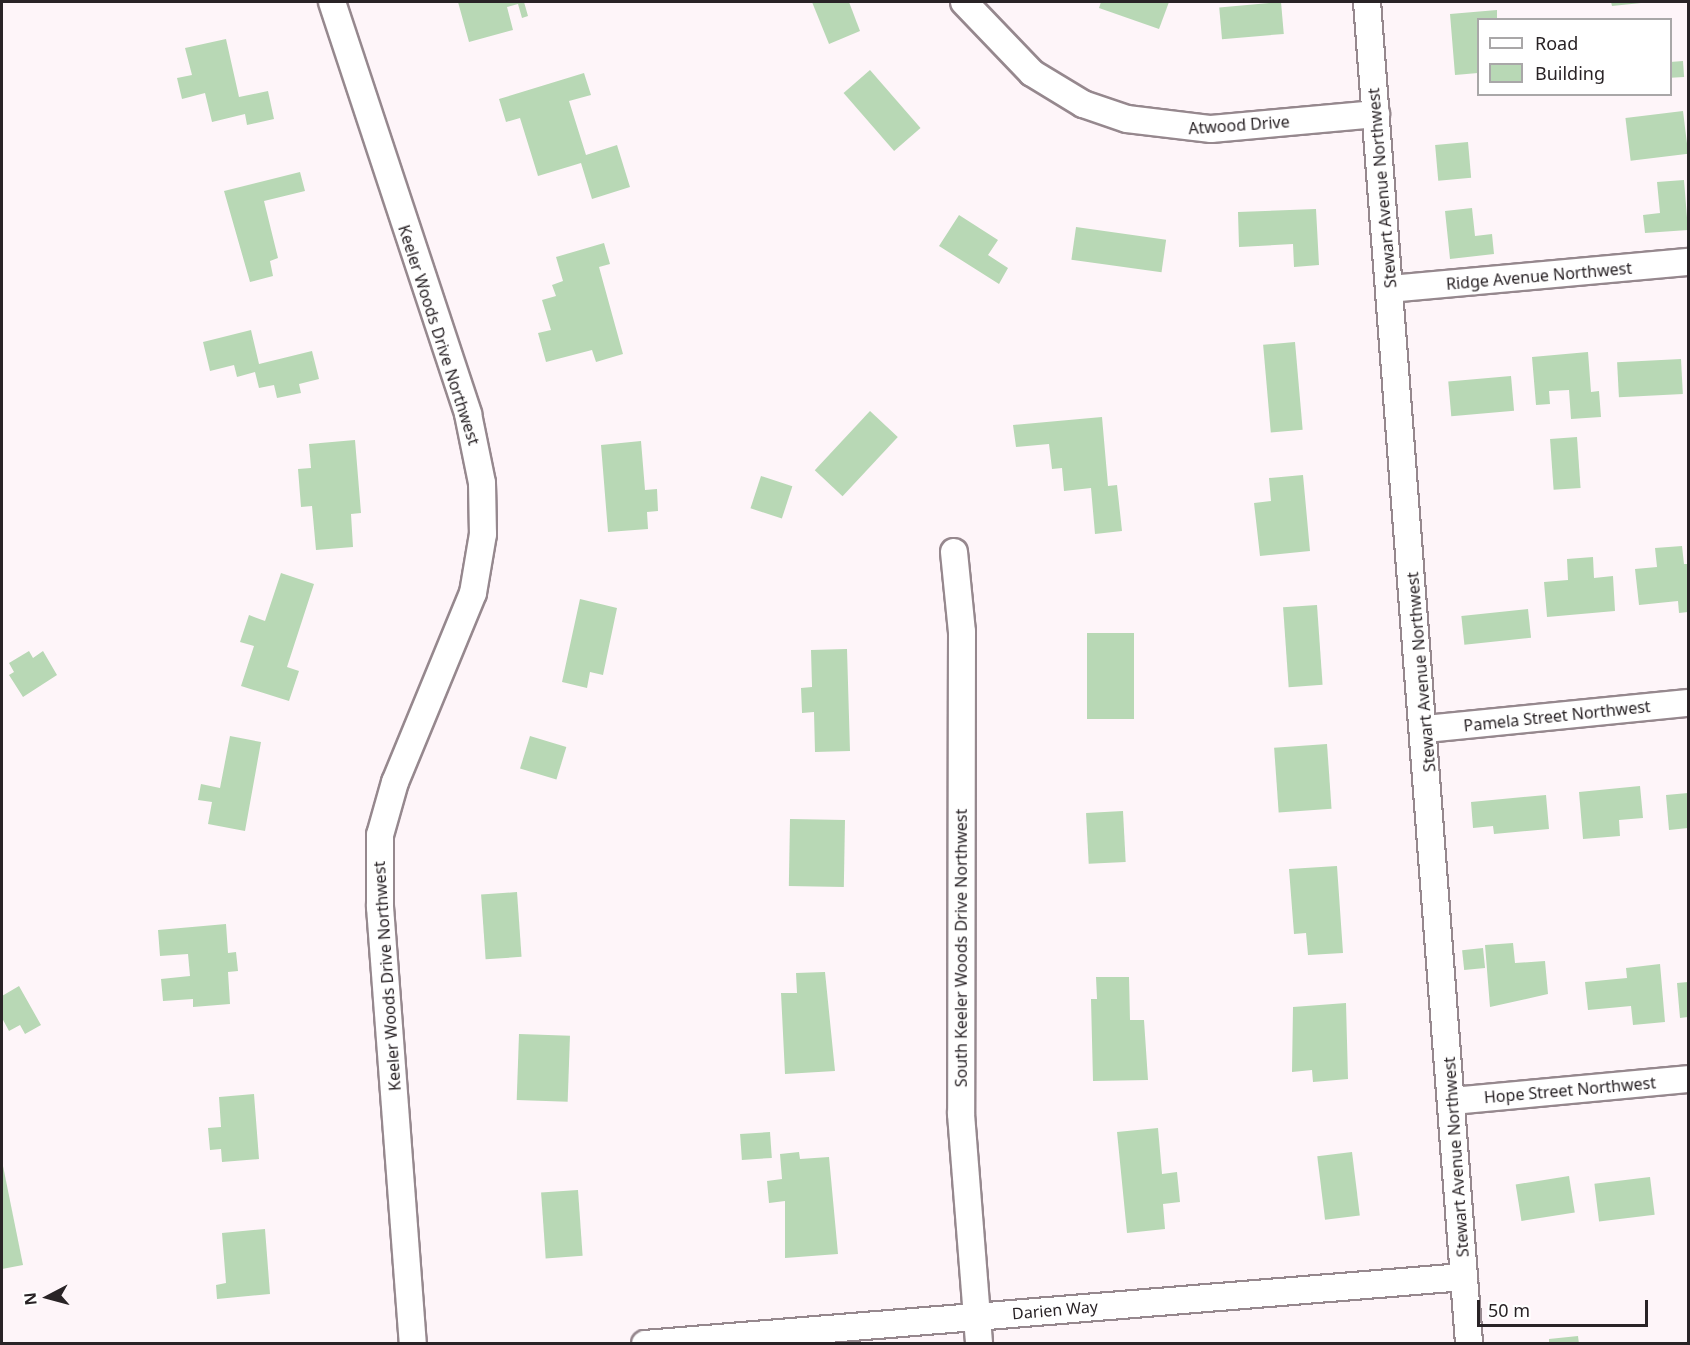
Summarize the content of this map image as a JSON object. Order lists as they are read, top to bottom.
{
  "streets": {
    "street": [
      "Atwood Drive",
      "Stewart Avenue Northwest",
      "Ridge Avenue Northwest",
      "Keeler Woods Drive Northwest",
      "Pamela Street Northwest",
      "South Keeler Woods Drive Northwest",
      "Hope Street Northwest",
      "Darien Way"
    ]
  },
  "crossings": [
    ["Atwood Drive", "Stewart Avenue Northwest"],
    ["Stewart Avenue Northwest", "Ridge Avenue Northwest"],
    ["Stewart Avenue Northwest", "Pamela Street Northwest"],
    ["Stewart Avenue Northwest", "Hope Street Northwest"],
    ["Stewart Avenue Northwest", "Darien Way"],
    ["South Keeler Woods Drive Northwest", "Darien Way"]
  ],
  "legend": ["Road", "Building"],
  "scale_bar": "50 m",
  "north": "left"
}
